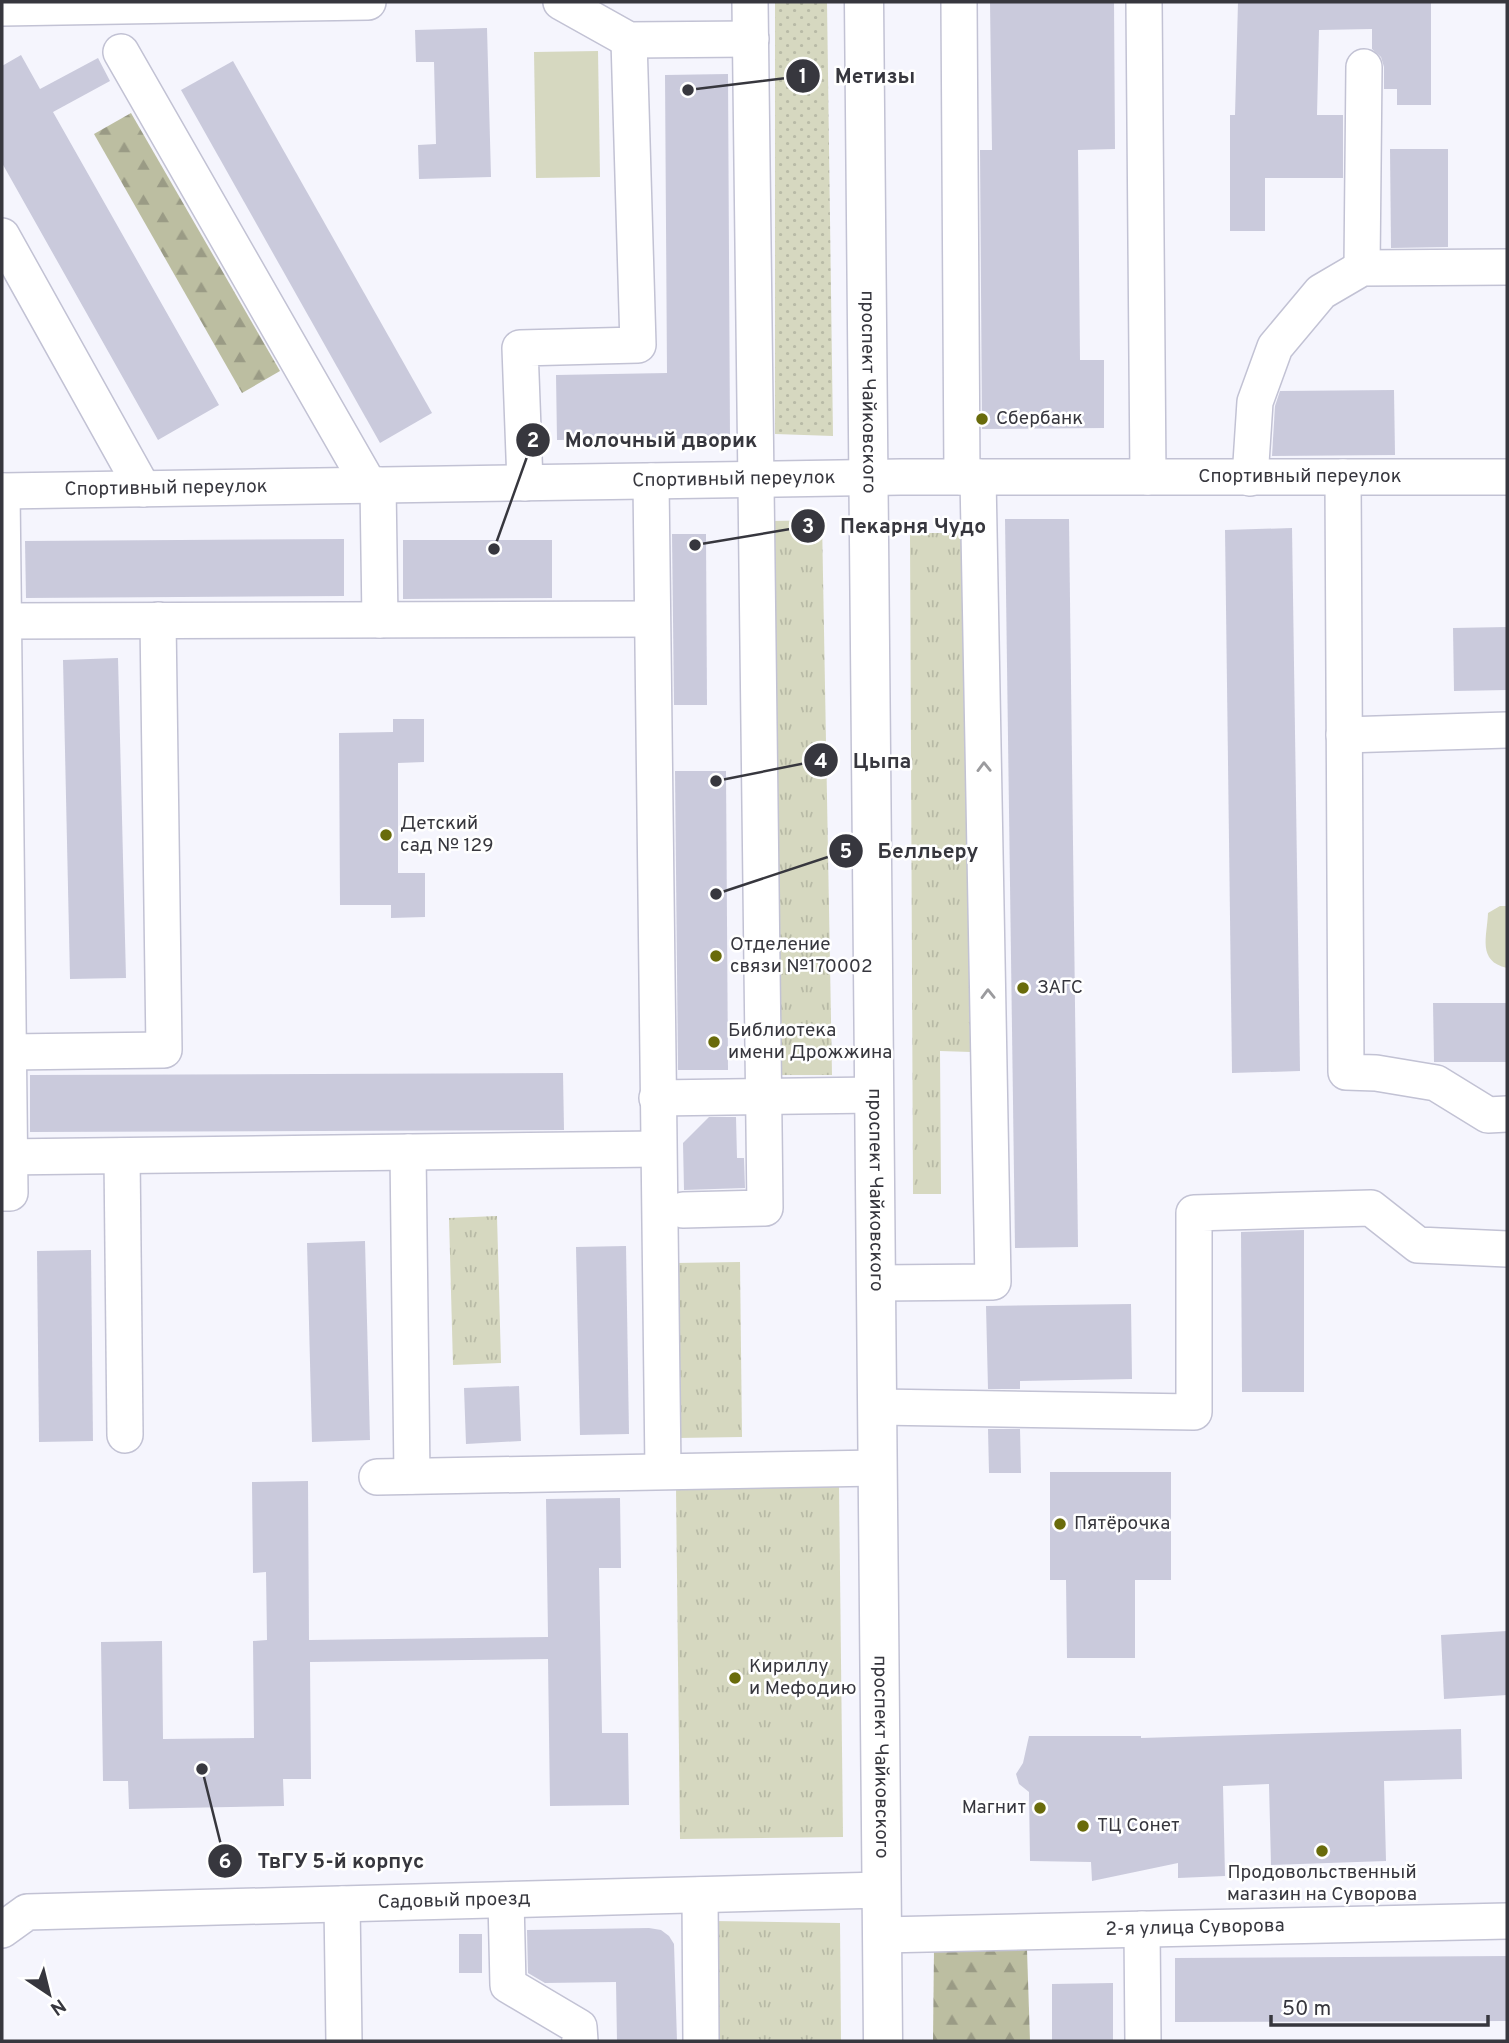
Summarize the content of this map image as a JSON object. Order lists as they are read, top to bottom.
{
  "streets": {
    "main road": ["проспект Чайковского"],
    "street": ["Спортивный переулок", "Садовый проезд", "2-я улица Суворова"]
  },
  "crossings": [
    ["проспект Чайковского", "Спортивный переулок"],
    ["проспект Чайковского", "Садовый проезд"],
    ["проспект Чайковского", "2-я улица Суворова"]
  ],
  "places": [
    "Метизы",
    "Сбербанк",
    "Пекарня Чудо",
    "Молочный дворик",
    "Цыпа",
    "Детский сад № 129",
    "Белльеру",
    "Отделение связи №170002",
    "ЗАГС",
    "Библиотека имени Дрожжина",
    "Пятёрочка",
    "Кириллу и Мефодию",
    "ТвГУ 5-й корпус",
    "Магнит",
    "ТЦ Сонет",
    "Продовольственный магазин на Суворова"
  ],
  "scale_bar": "50 m",
  "north": "bottom right"
}
